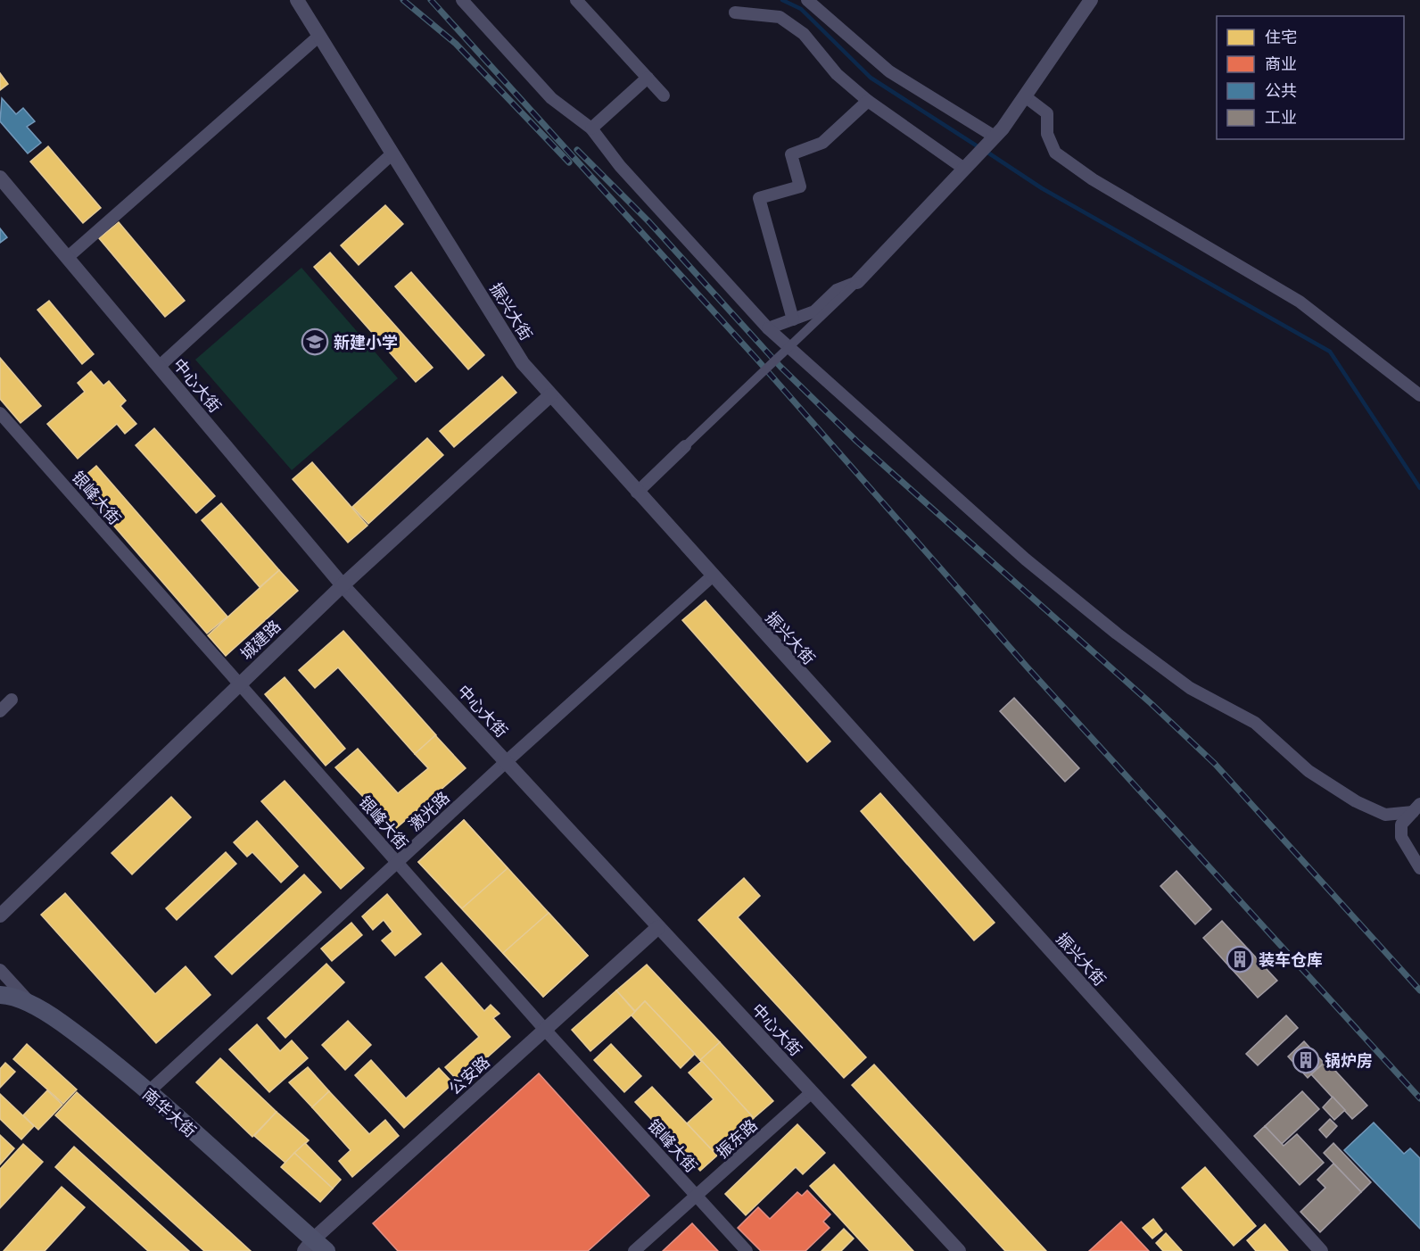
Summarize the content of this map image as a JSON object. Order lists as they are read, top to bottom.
{
  "streets": {
    "main road": ["南华大街"],
    "street": [
      "振兴大街",
      "中心大街",
      "银峰大街",
      "城建路",
      "激光路",
      "公安路",
      "振东路"
    ]
  },
  "crossings": [
    ["振兴大街", "城建路"],
    ["振兴大街", "激光路"],
    ["中心大街", "城建路"],
    ["中心大街", "激光路"],
    ["中心大街", "公安路"],
    ["中心大街", "振东路"],
    ["银峰大街", "城建路"],
    ["银峰大街", "激光路"],
    ["银峰大街", "公安路"],
    ["银峰大街", "振东路"],
    ["激光路", "南华大街"],
    ["公安路", "南华大街"]
  ],
  "places": {
    "school or university": ["新建小学"],
    "building": ["装车仓库", "锅炉房"]
  },
  "legend": [
    "住宅",
    "商业",
    "公共",
    "工业"
  ]
}
